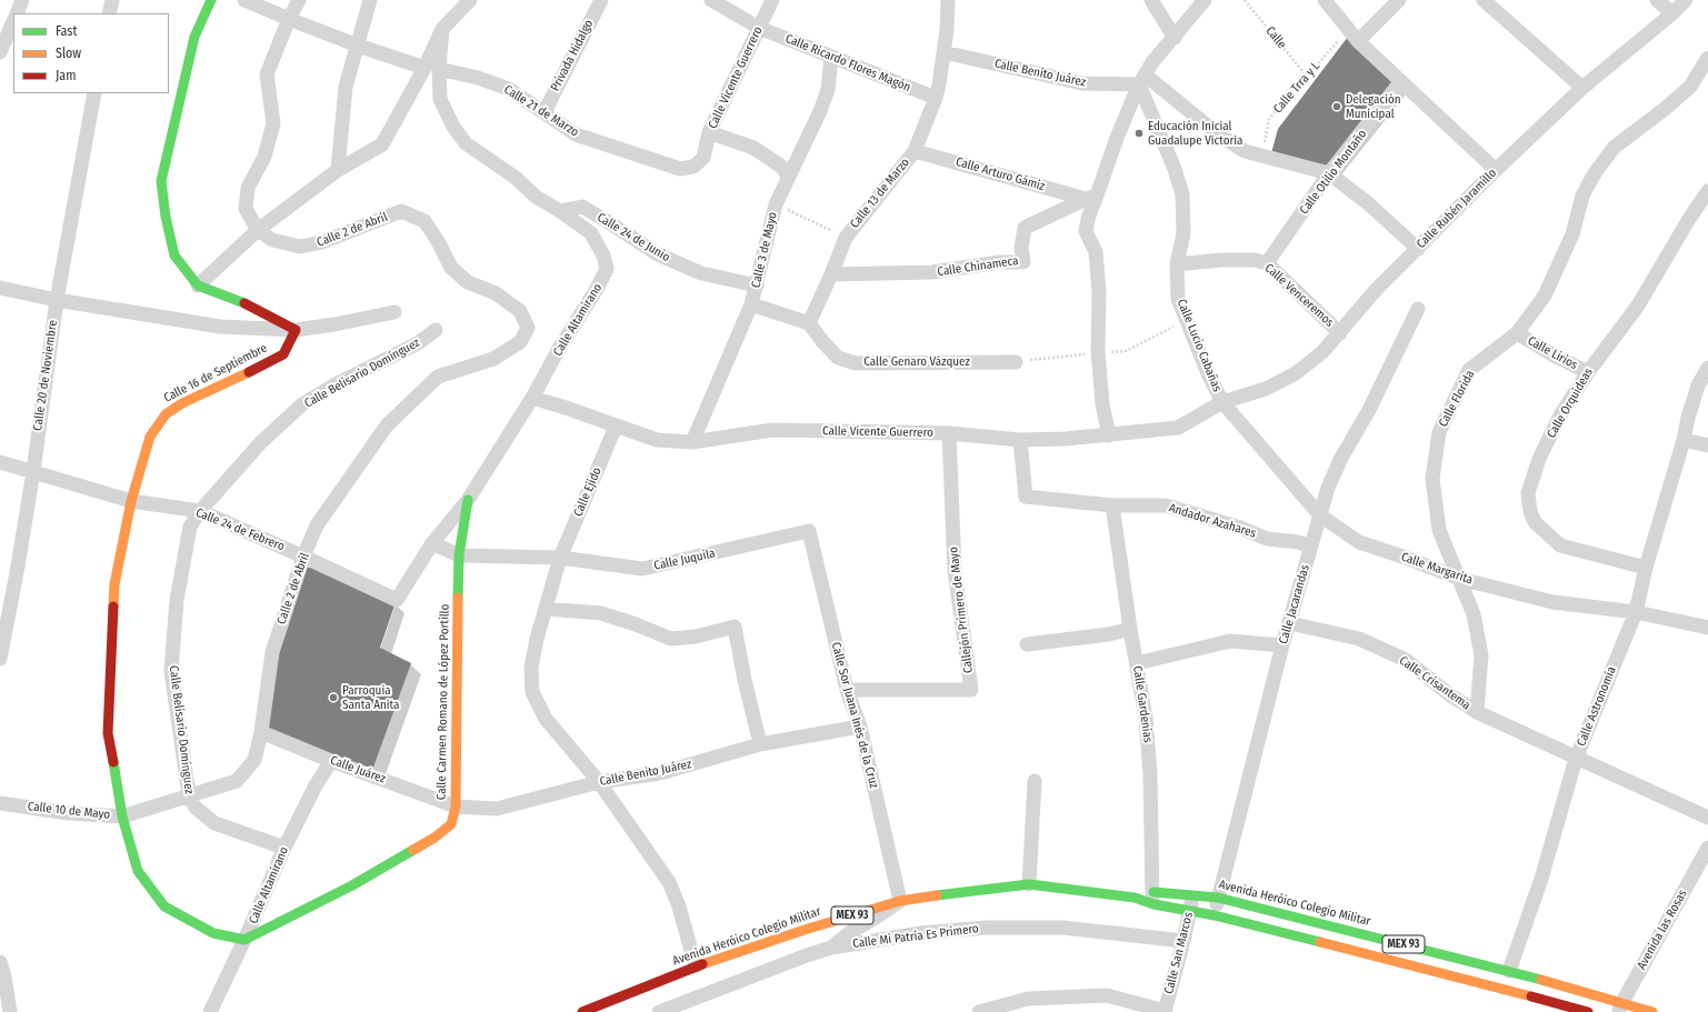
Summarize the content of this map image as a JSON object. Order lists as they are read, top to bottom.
{
  "streets": {
    "street": [
      "Privada Hidalgo",
      "Calle Ricardo Flores Magón",
      "Calle Benito Juárez",
      "Calle Vicente Guerrero",
      "Calle 21 de Marzo",
      "Calle Otilio Montaño",
      "Calle Arturo Gámiz",
      "Calle 13 de Marzo",
      "Calle Rubén Jaramillo",
      "Calle 2 de Abril",
      "Calle 24 de Junio",
      "Calle 3 de Mayo",
      "Calle Chinameca",
      "Calle Venceremos",
      "Calle Altamirano",
      "Calle Lucio Cabañas",
      "Calle Lirios",
      "Calle Genaro Vázquez",
      "Calle 16 de Septiembre",
      "Calle Belisario Domínguez",
      "Calle 20 de Noviembre",
      "Calle Florida",
      "Calle Orquídeas",
      "Calle Ejido",
      "Andador Azahares",
      "Calle 24 de Febrero",
      "Calle Juquila",
      "Calle Margarita",
      "Calle Jacarandas",
      "Callejón Primero de Mayo",
      "Calle Crisantema",
      "Calle Carmen Romano de López Portillo",
      "Calle Gardenias",
      "Calle Astronomía",
      "Calle Sor Juana Inés de la Cruz",
      "Calle Juárez",
      "Calle 10 de Mayo",
      "Avenida Heróico Colegio Militar",
      "MEX 93",
      "Avenida las Rosas",
      "Calle Mi Patria Es Primero",
      "Calle San Marcos"
    ],
    "path": ["Calle", "Calle Trra y L"]
  },
  "crossings": [
    ["Calle", "Calle Trra y L"],
    ["Privada Hidalgo", "Calle 21 de Marzo"],
    ["Calle Ricardo Flores Magón", "Calle Vicente Guerrero"],
    ["Calle Ricardo Flores Magón", "Calle 13 de Marzo"],
    ["Calle Ricardo Flores Magón", "Calle 3 de Mayo"],
    ["Calle Benito Juárez", "Calle 13 de Marzo"],
    ["Calle Benito Juárez", "Calle Lucio Cabañas"],
    ["Calle Benito Juárez", "Calle Ejido"],
    ["Calle Benito Juárez", "Calle Carmen Romano de López Portillo"],
    ["Calle Benito Juárez", "Calle Sor Juana Inés de la Cruz"],
    ["Calle Benito Juárez", "Calle Juárez"],
    ["Calle Vicente Guerrero", "Calle 21 de Marzo"],
    ["Calle Vicente Guerrero", "Calle Rubén Jaramillo"],
    ["Calle Vicente Guerrero", "Calle 3 de Mayo"],
    ["Calle Vicente Guerrero", "Calle Altamirano"],
    ["Calle Vicente Guerrero", "Calle Lucio Cabañas"],
    ["Calle Vicente Guerrero", "Calle Ejido"],
    ["Calle Vicente Guerrero", "Andador Azahares"],
    ["Calle Vicente Guerrero", "Calle Margarita"],
    ["Calle Vicente Guerrero", "Callejón Primero de Mayo"],
    ["Calle 21 de Marzo", "Calle Altamirano"],
    ["Calle Otilio Montaño", "Calle Venceremos"],
    ["Calle Arturo Gámiz", "Calle 13 de Marzo"],
    ["Calle Arturo Gámiz", "Calle Chinameca"],
    ["Calle 13 de Marzo", "Calle Chinameca"],
    ["Calle 13 de Marzo", "Calle Genaro Vázquez"],
    ["Calle Rubén Jaramillo", "Calle Venceremos"],
    ["Calle Rubén Jaramillo", "Calle Lucio Cabañas"],
    ["Calle Rubén Jaramillo", "Calle Margarita"],
    ["Calle 2 de Abril", "Calle 24 de Febrero"],
    ["Calle 2 de Abril", "Calle Juárez"],
    ["Calle 2 de Abril", "Calle 10 de Mayo"],
    ["Calle 24 de Junio", "Calle 3 de Mayo"],
    ["Calle 24 de Junio", "Calle Altamirano"],
    ["Calle Venceremos", "Calle Lucio Cabañas"],
    ["Calle Altamirano", "Calle 16 de Septiembre"],
    ["Calle Altamirano", "Calle Belisario Domínguez"],
    ["Calle Altamirano", "Calle 24 de Febrero"],
    ["Calle Altamirano", "Calle Carmen Romano de López Portillo"],
    ["Calle Altamirano", "Calle Juárez"],
    ["Calle Lucio Cabañas", "Calle Margarita"],
    ["Calle Lirios", "Calle Florida"],
    ["Calle Lirios", "Calle Orquídeas"],
    ["Calle 16 de Septiembre", "Calle 24 de Febrero"],
    ["Calle 16 de Septiembre", "Calle Carmen Romano de López Portillo"],
    ["Calle 16 de Septiembre", "Calle 10 de Mayo"],
    ["Calle Belisario Domínguez", "Calle 24 de Febrero"],
    ["Calle Belisario Domínguez", "Calle 10 de Mayo"],
    ["Calle 20 de Noviembre", "Calle 24 de Febrero"],
    ["Calle Florida", "Calle Margarita"],
    ["Calle Florida", "Calle Crisantema"],
    ["Calle Orquídeas", "Calle Astronomía"],
    ["Calle Ejido", "Calle Juquila"],
    ["Calle Ejido", "Avenida Heróico Colegio Militar"],
    ["Andador Azahares", "Calle Jacarandas"],
    ["Andador Azahares", "Calle Gardenias"],
    ["Calle Juquila", "Calle Sor Juana Inés de la Cruz"],
    ["Calle Margarita", "Calle Jacarandas"],
    ["Calle Margarita", "Calle Astronomía"],
    ["Calle Jacarandas", "Calle Crisantema"],
    ["Calle Jacarandas", "Avenida Heróico Colegio Militar"],
    ["Callejón Primero de Mayo", "Calle Sor Juana Inés de la Cruz"],
    ["Calle Crisantema", "Calle Astronomía"],
    ["Calle Carmen Romano de López Portillo", "Calle Juárez"],
    ["Calle Gardenias", "Avenida Heróico Colegio Militar"],
    ["Calle Astronomía", "Avenida Heróico Colegio Militar"],
    ["Calle Sor Juana Inés de la Cruz", "Avenida Heróico Colegio Militar"],
    ["Calle Juárez", "Calle 10 de Mayo"],
    ["Avenida Heróico Colegio Militar", "Avenida las Rosas"],
    ["Avenida Heróico Colegio Militar", "Calle San Marcos"],
    ["Calle Mi Patria Es Primero", "Calle San Marcos"]
  ],
  "places": ["Delegación Municipal", "Educación Inicial Guadalupe Victoria", "Parroquia Santa Anita"],
  "legend": ["Fast", "Slow", "Jam"]
}
